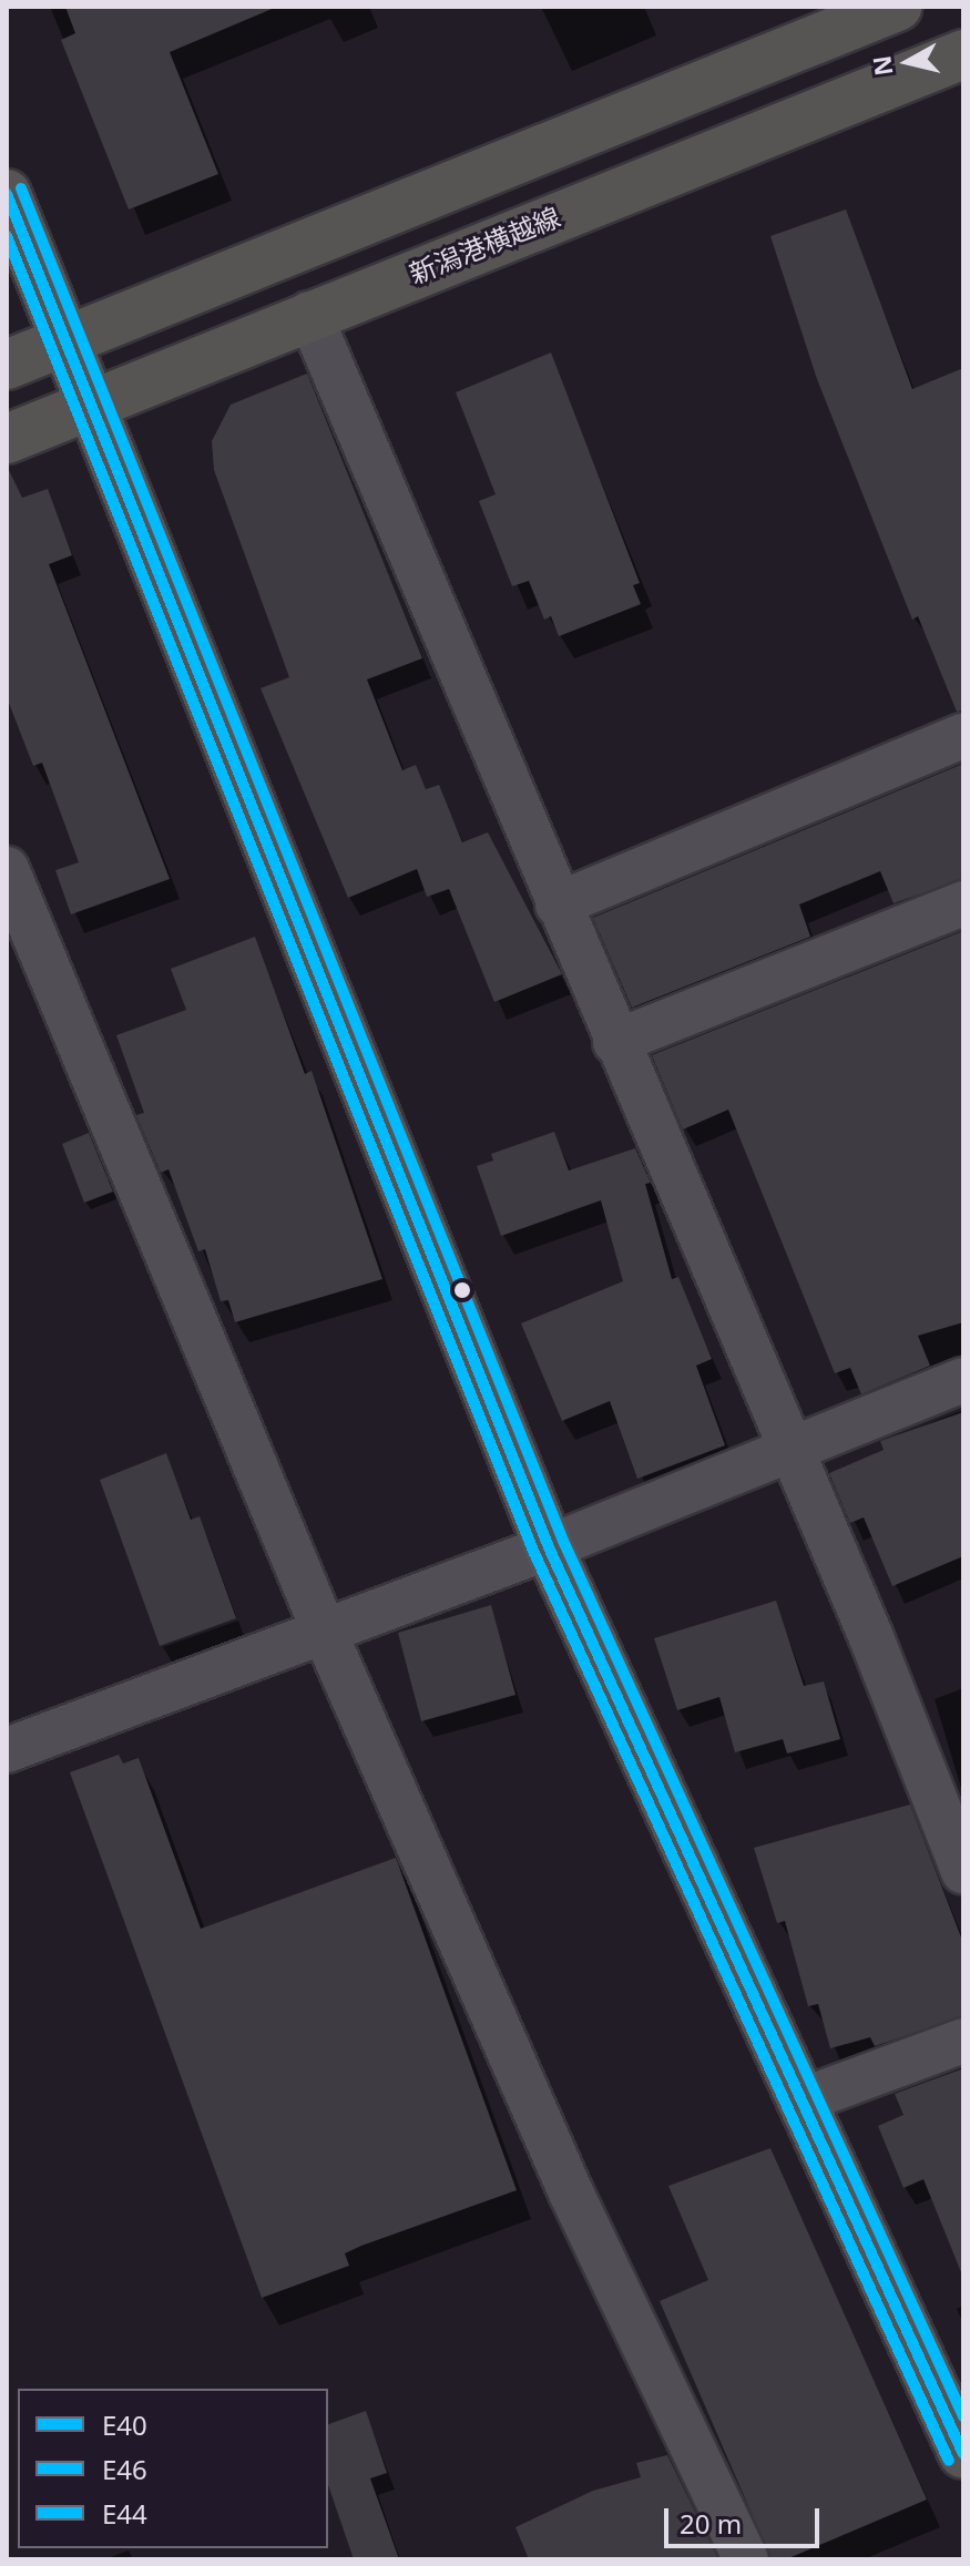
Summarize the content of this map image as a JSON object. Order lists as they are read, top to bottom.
{
  "streets": {
    "main road": ["新潟港横越線"]
  },
  "lines": ["transit line E44", "transit line E40", "transit line E46"],
  "legend": ["E40", "E46", "E44"],
  "scale_bar": "20 m",
  "north": "left"
}
